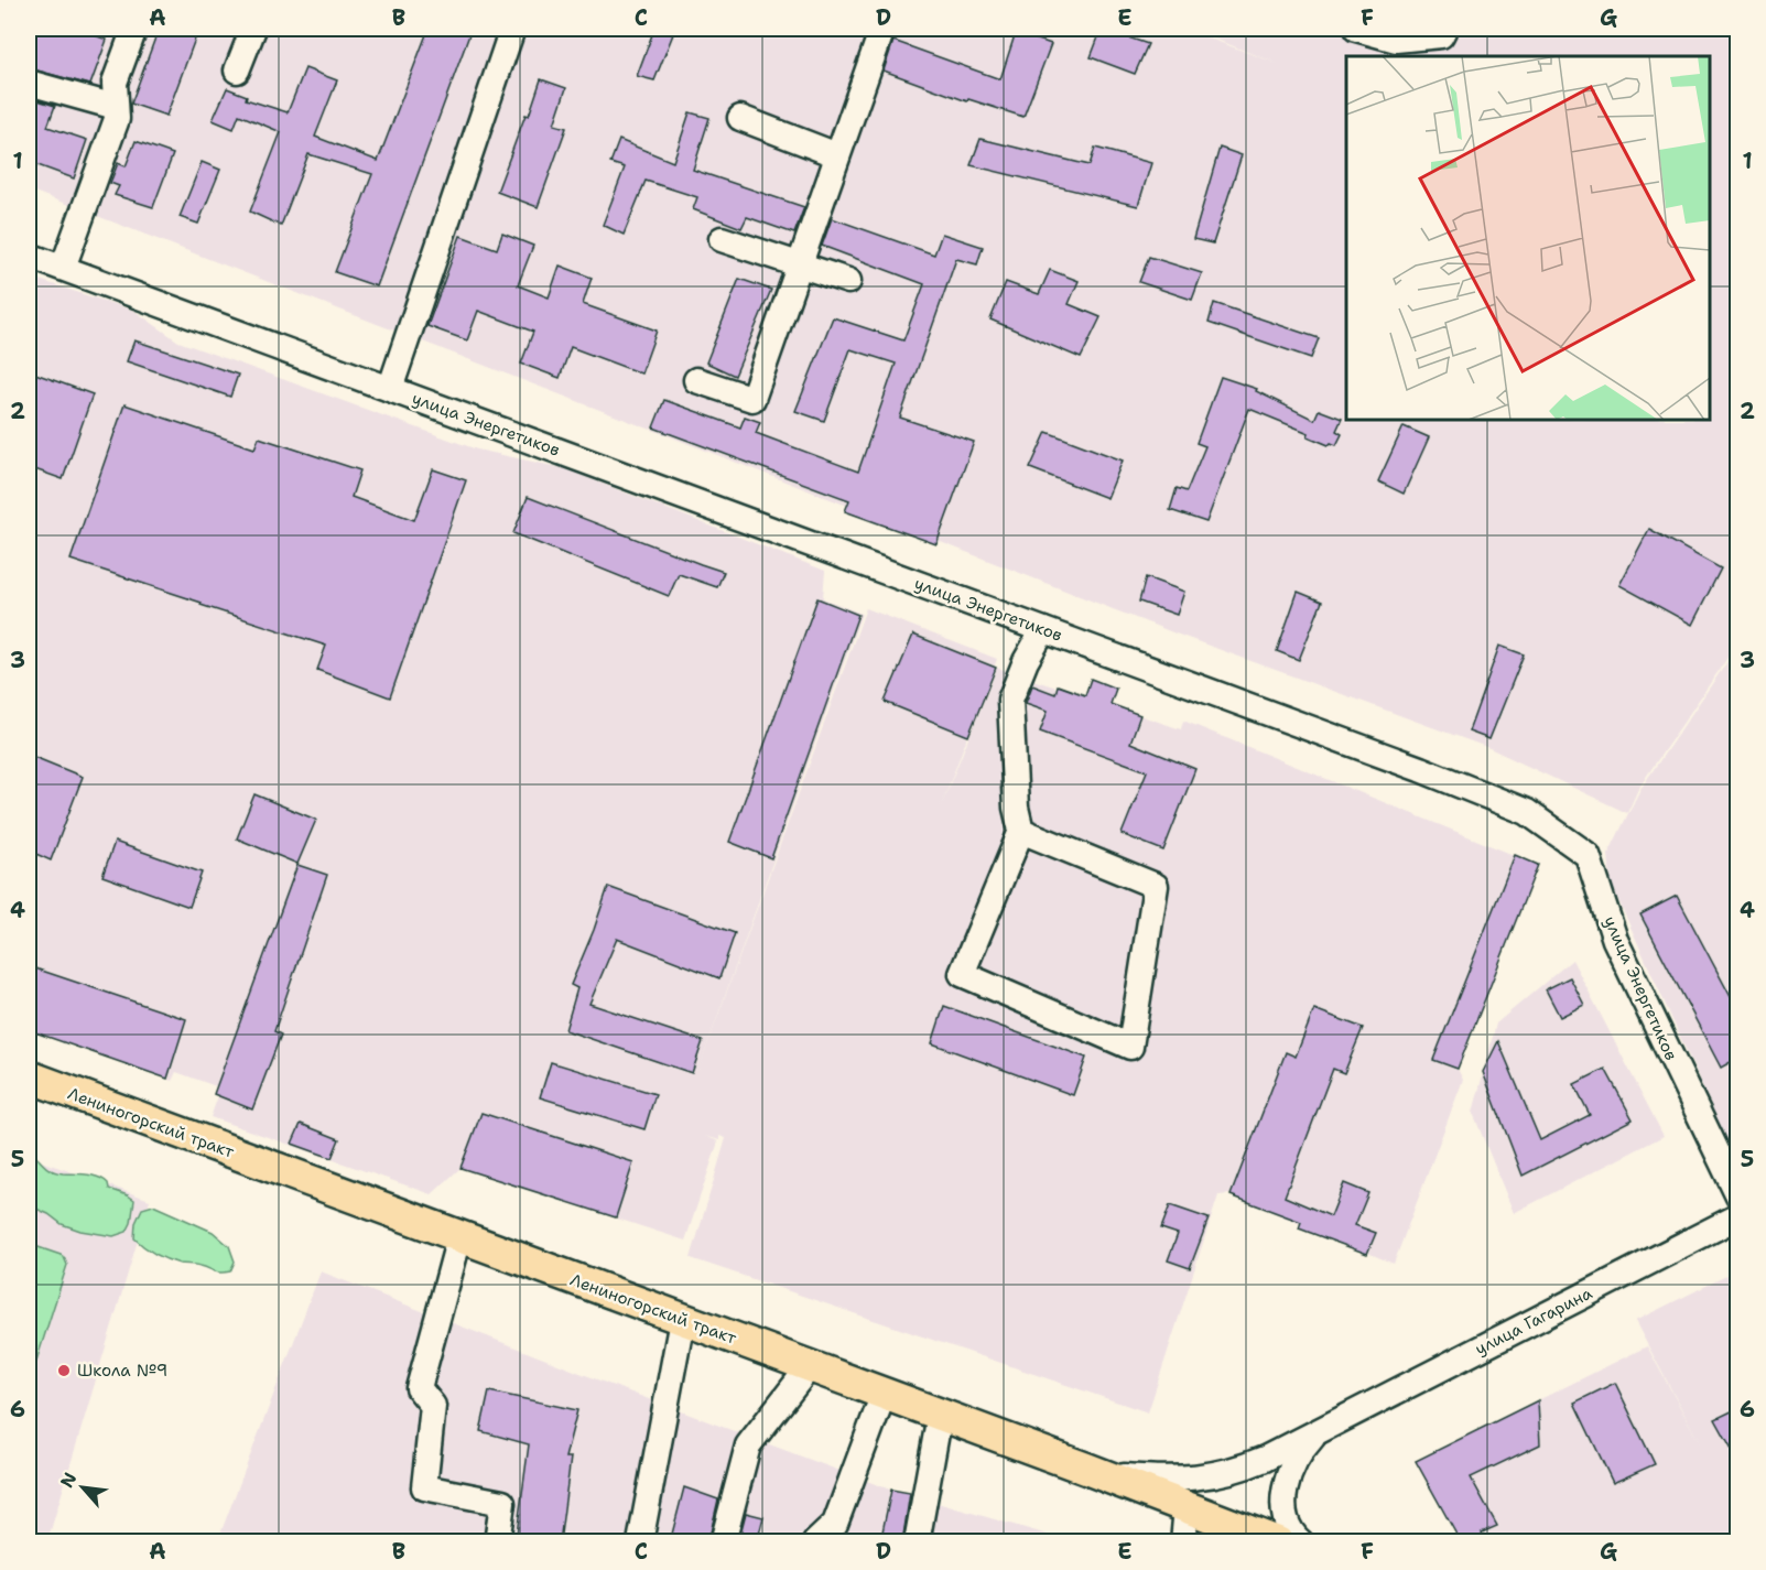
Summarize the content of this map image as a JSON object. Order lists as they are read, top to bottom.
{
  "streets": {
    "main road": ["Лениногорский тракт"],
    "street": ["улица Энергетиков", "улица Гагарина"]
  },
  "crossings": [
    ["Лениногорский тракт", "улица Гагарина"]
  ],
  "places": ["Школа №9"],
  "north": "top left",
  "grid": {
    "columns": [
      "A",
      "B",
      "C",
      "D",
      "E",
      "F",
      "G"
    ],
    "rows": [
      "1",
      "2",
      "3",
      "4",
      "5",
      "6"
    ]
  }
}
